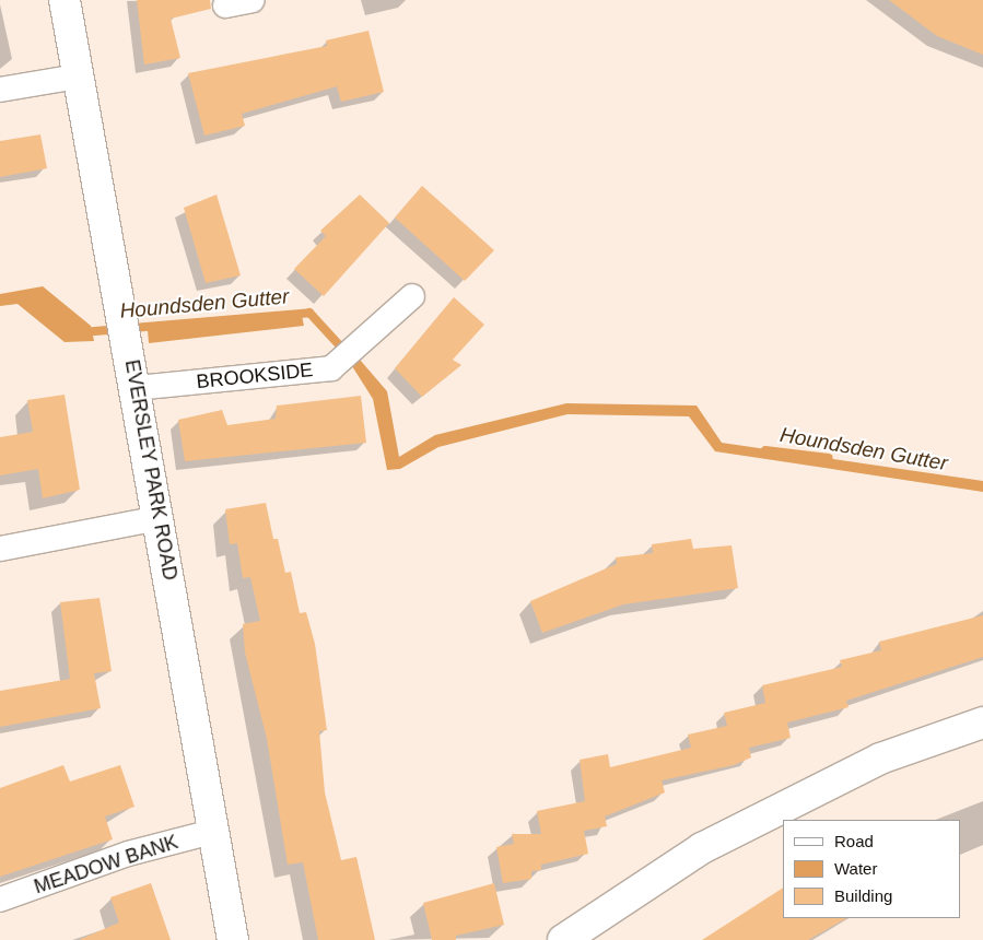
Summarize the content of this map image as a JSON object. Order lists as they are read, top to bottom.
{
  "streets": {
    "street": ["BROOKSIDE", "EVERSLEY PARK ROAD", "MEADOW BANK"]
  },
  "crossings": [
    ["BROOKSIDE", "EVERSLEY PARK ROAD"],
    ["EVERSLEY PARK ROAD", "MEADOW BANK"]
  ],
  "water": ["Houndsden Gutter"],
  "legend": ["Road", "Water", "Building"]
}
